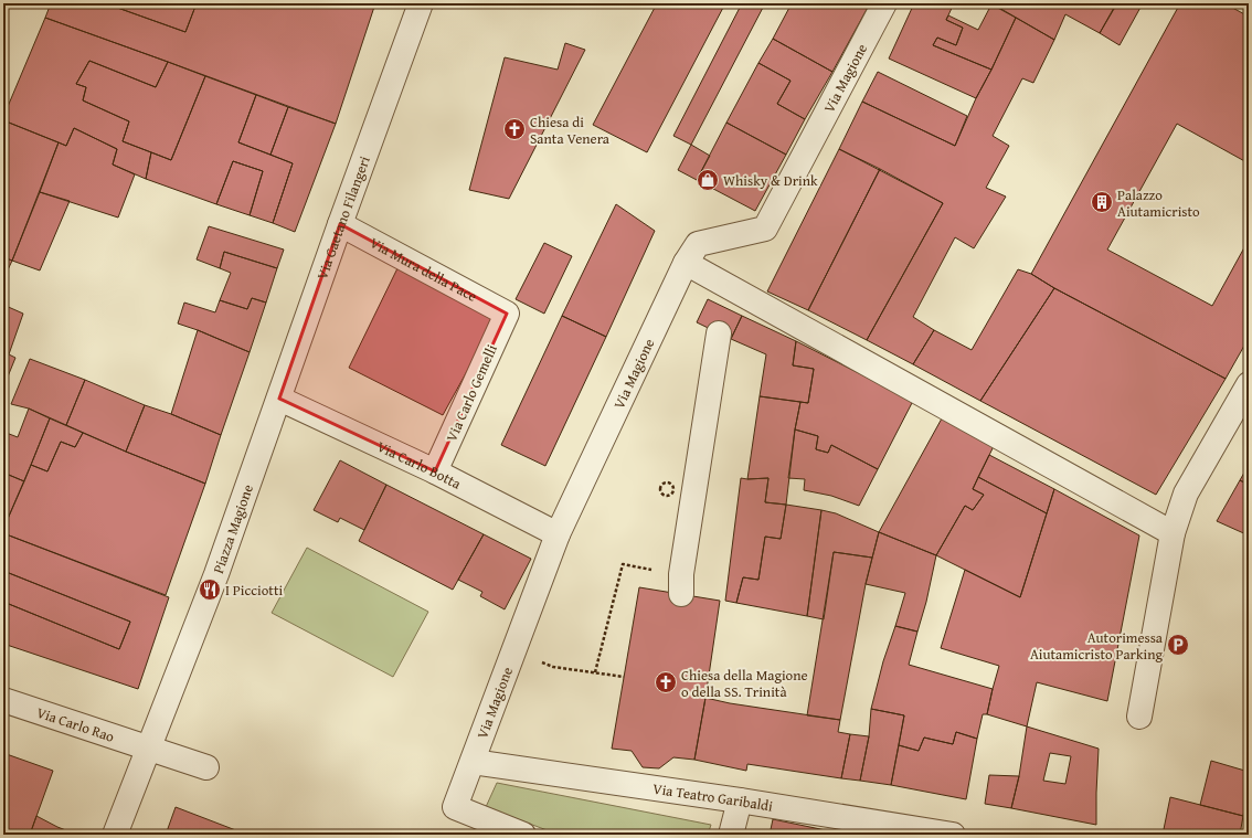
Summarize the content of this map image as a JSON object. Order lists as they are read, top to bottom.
{
  "streets": {
    "street": [
      "Via Magione",
      "Via Gaetano Filangeri",
      "Via Mura della Pace",
      "Via Carlo Gemelli",
      "Via Carlo Botta",
      "Piazza Magione",
      "Via Carlo Rao",
      "Via Teatro Garibaldi"
    ]
  },
  "crossings": [
    ["Via Magione", "Via Carlo Botta"],
    ["Via Magione", "Via Teatro Garibaldi"],
    ["Via Gaetano Filangeri", "Via Mura della Pace"],
    ["Via Gaetano Filangeri", "Via Carlo Botta"],
    ["Via Gaetano Filangeri", "Piazza Magione"],
    ["Via Mura della Pace", "Via Carlo Gemelli"],
    ["Via Carlo Gemelli", "Via Carlo Botta"],
    ["Piazza Magione", "Via Carlo Rao"]
  ],
  "places": {
    "church": ["Chiesa di Santa Venera", "Chiesa della Magione o della SS. Trinità"],
    "shop": ["Whisky & Drink"],
    "building": ["Palazzo Aiutamicristo"],
    "restaurant": ["I Picciotti"],
    "parking": ["Autorimessa Aiutamicristo Parking"]
  }
}
